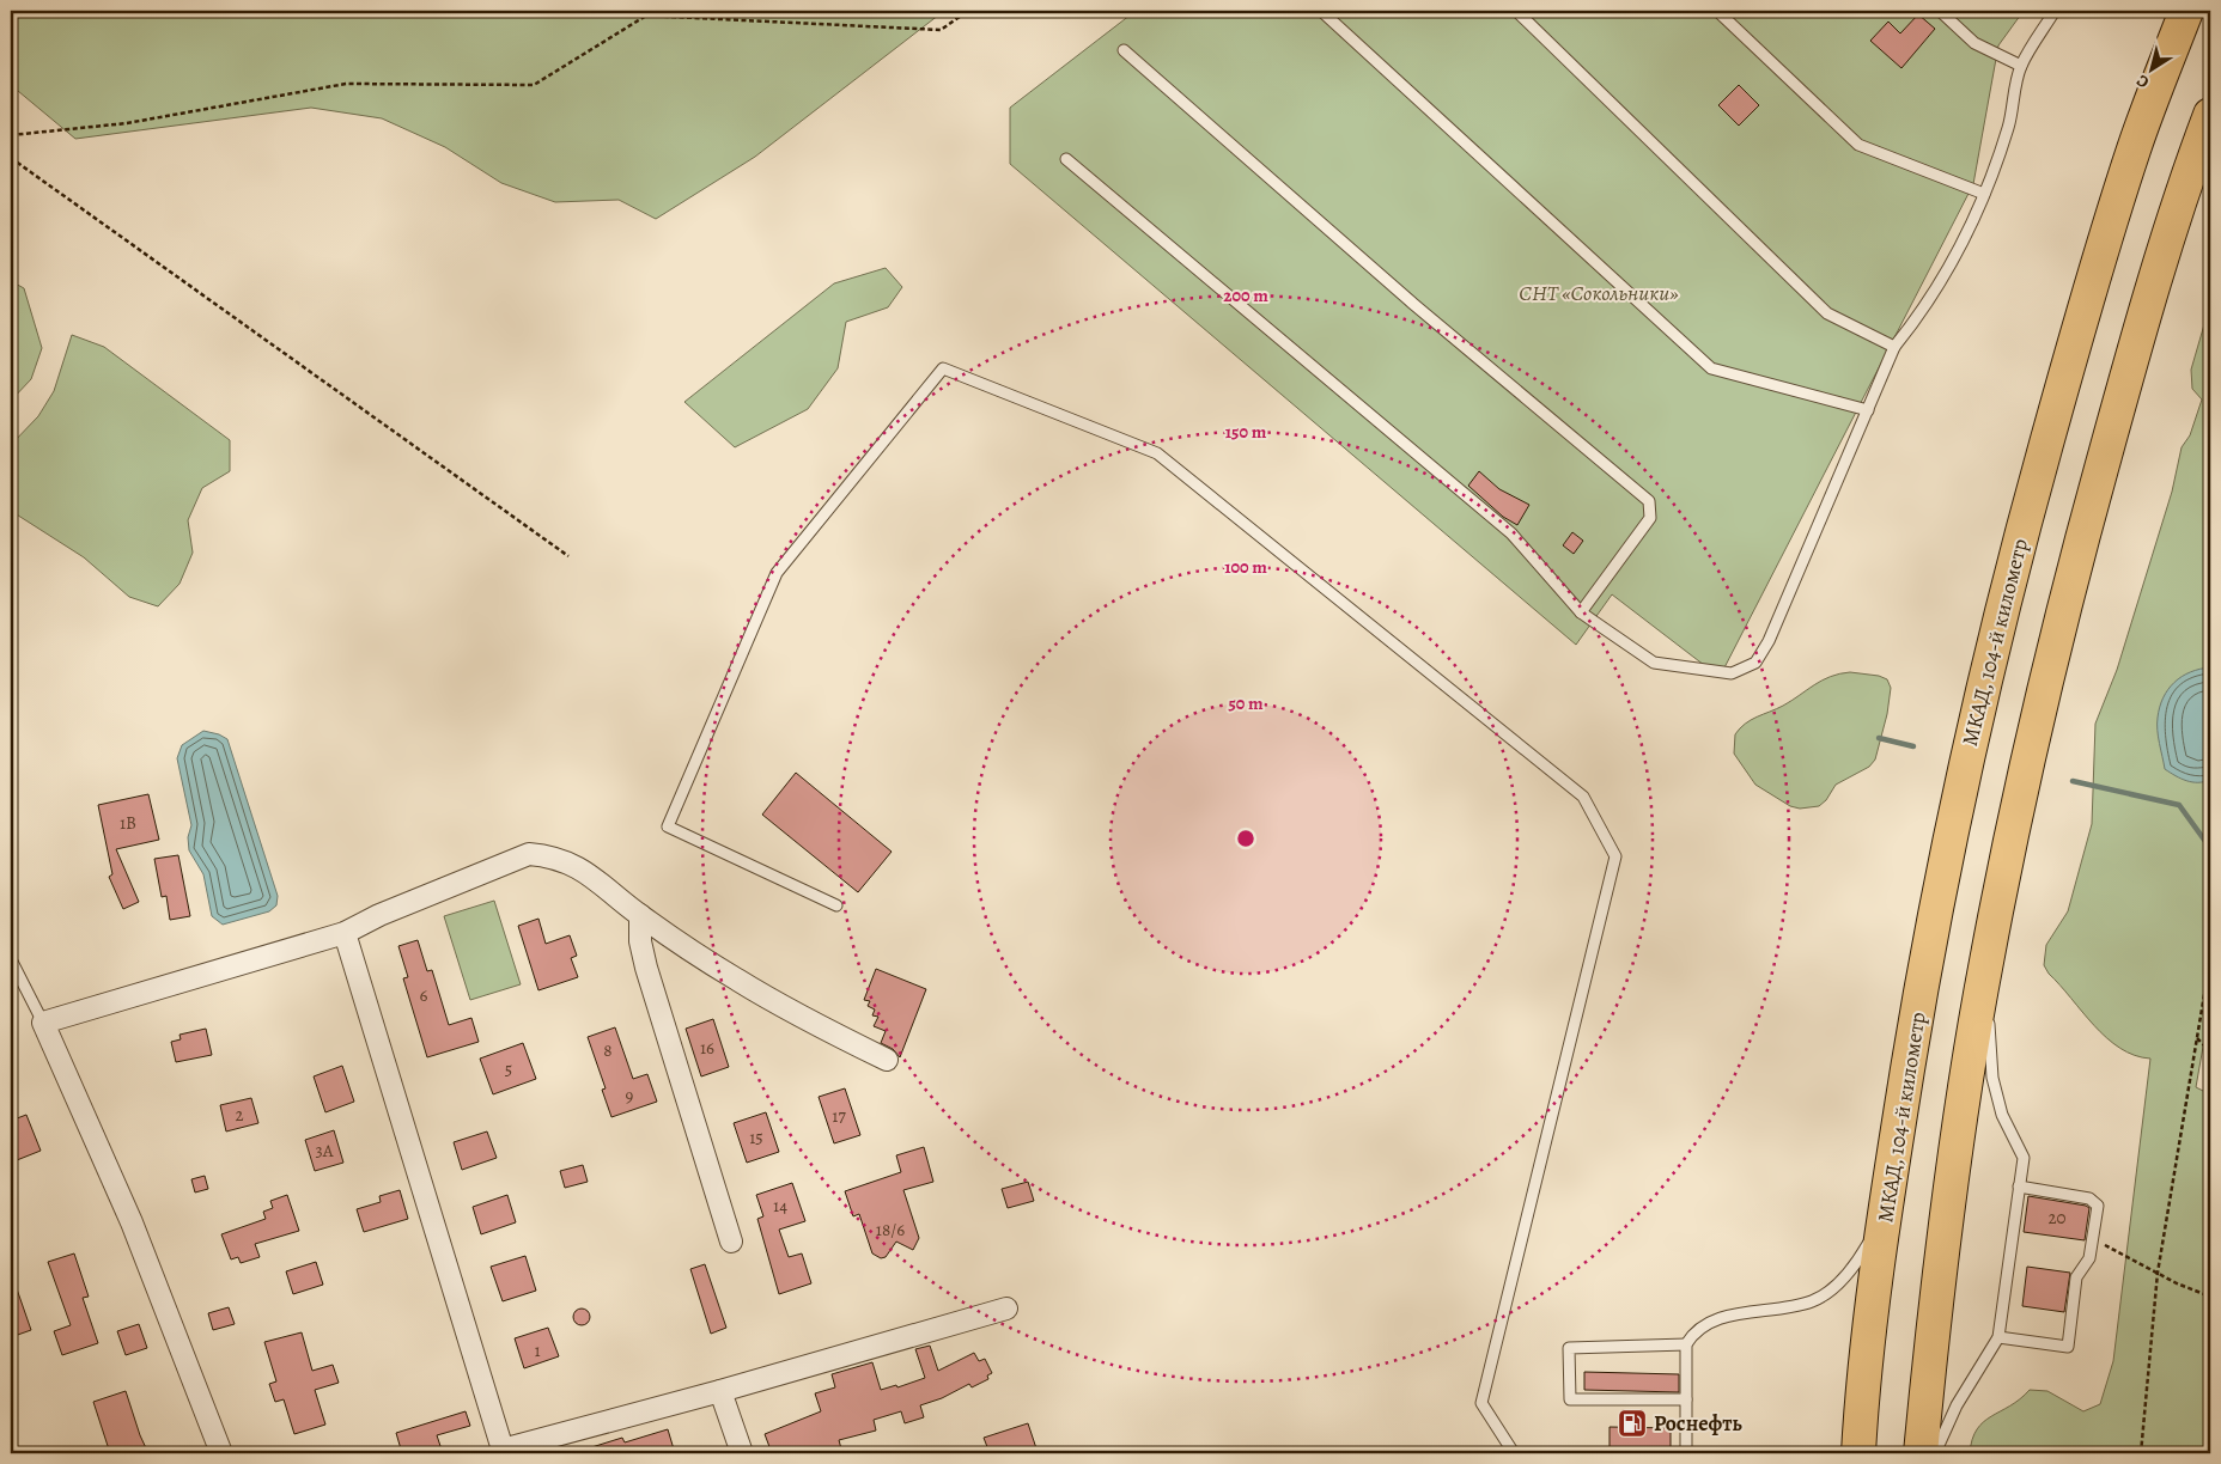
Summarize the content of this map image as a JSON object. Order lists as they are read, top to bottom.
{
  "streets": {
    "highway": ["МКАД, 104-й километр"]
  },
  "parks": ["СНТ «Сокольники»"],
  "places": {
    "fuel station": ["Роснефть"]
  },
  "house_numbers": [
    "1В",
    "6",
    "16",
    "8",
    "5",
    "9",
    "2",
    "17",
    "15",
    "3А",
    "14",
    "20",
    "18/6",
    "1"
  ],
  "north": "bottom left",
  "rings": [
    "200 m",
    "150 m",
    "100 m",
    "50 m"
  ]
}
